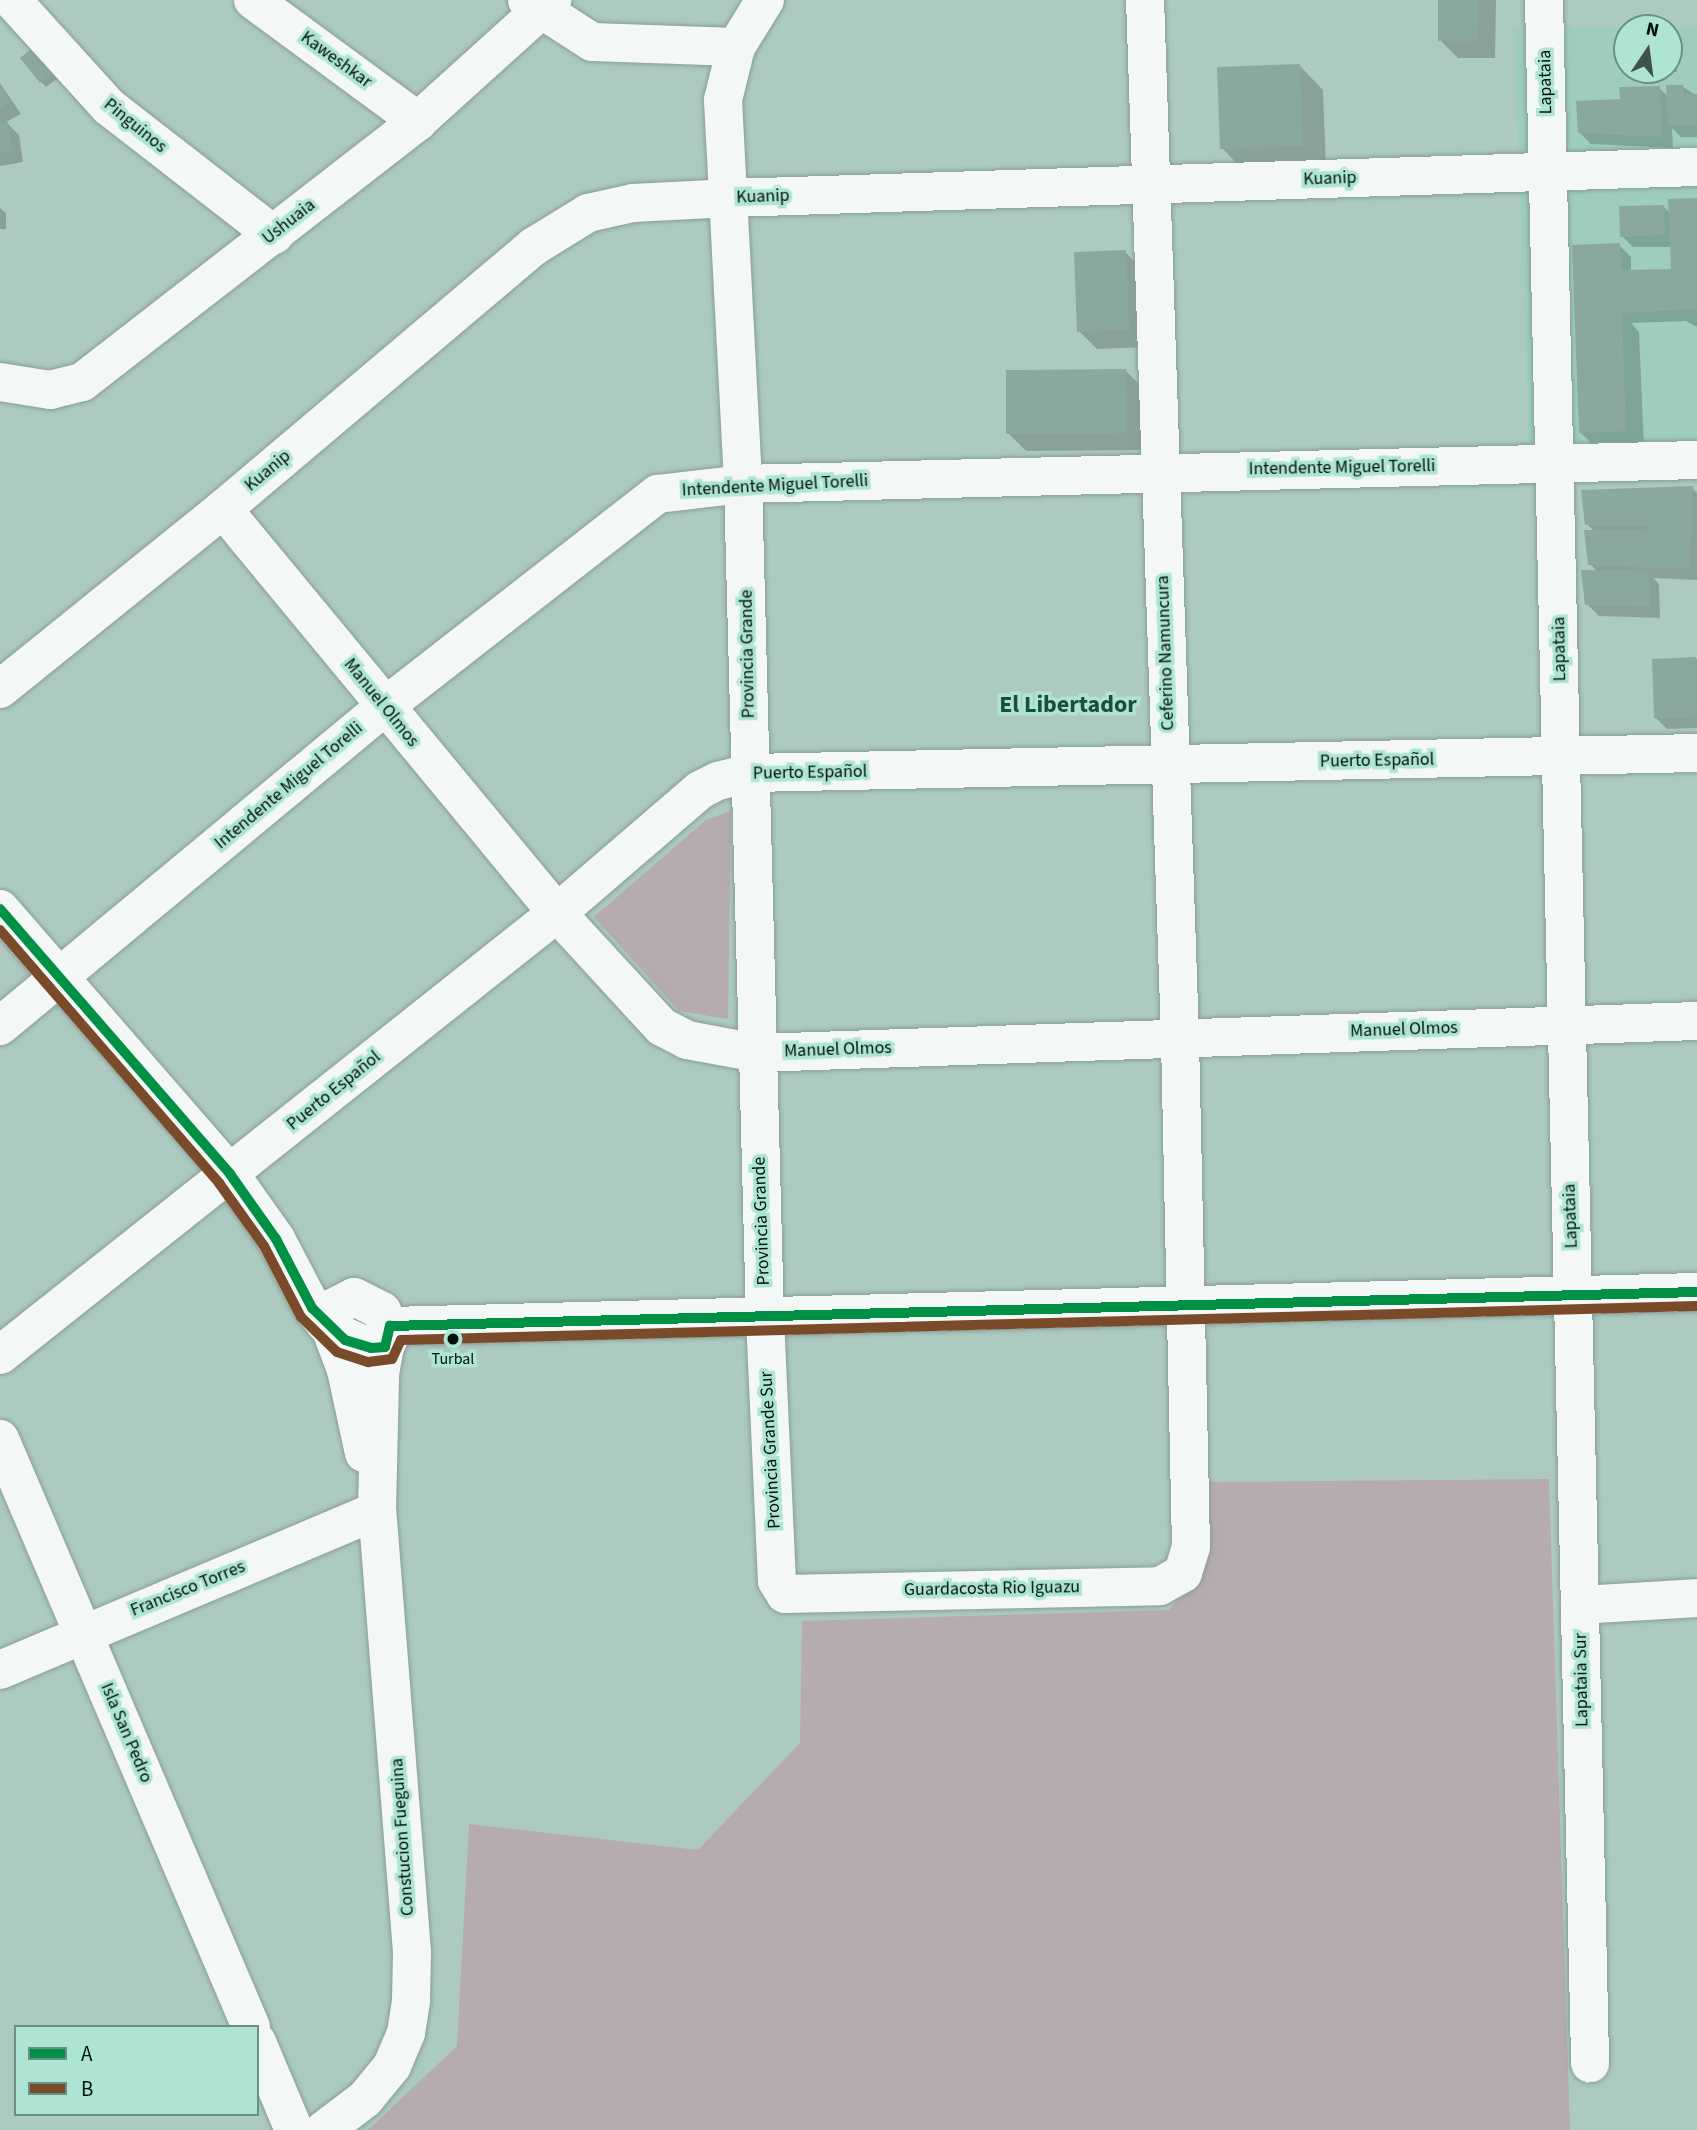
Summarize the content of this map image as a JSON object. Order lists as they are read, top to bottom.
{
  "streets": {
    "street": [
      "Kaweshkar",
      "Lapataia",
      "Pinguinos",
      "Kuanip",
      "Ushuaia",
      "Intendente Miguel Torelli",
      "Ceferino Namuncura",
      "Provincia Grande",
      "Manuel Olmos",
      "Puerto Español",
      "Provincia Grande Sur",
      "Francisco Torres",
      "Guardacosta Rio Iguazu",
      "Lapataia Sur",
      "Isla San Pedro",
      "Constucion Fueguina"
    ]
  },
  "crossings": [
    ["Kaweshkar", "Ushuaia"],
    ["Lapataia", "Kuanip"],
    ["Lapataia", "Intendente Miguel Torelli"],
    ["Lapataia", "Manuel Olmos"],
    ["Lapataia", "Puerto Español"],
    ["Lapataia", "Lapataia Sur"],
    ["Pinguinos", "Ushuaia"],
    ["Kuanip", "Ceferino Namuncura"],
    ["Kuanip", "Provincia Grande"],
    ["Kuanip", "Manuel Olmos"],
    ["Intendente Miguel Torelli", "Ceferino Namuncura"],
    ["Intendente Miguel Torelli", "Provincia Grande"],
    ["Intendente Miguel Torelli", "Manuel Olmos"],
    ["Ceferino Namuncura", "Manuel Olmos"],
    ["Ceferino Namuncura", "Puerto Español"],
    ["Ceferino Namuncura", "Guardacosta Rio Iguazu"],
    ["Provincia Grande", "Manuel Olmos"],
    ["Provincia Grande", "Puerto Español"],
    ["Provincia Grande", "Provincia Grande Sur"],
    ["Manuel Olmos", "Puerto Español"],
    ["Provincia Grande Sur", "Guardacosta Rio Iguazu"],
    ["Francisco Torres", "Isla San Pedro"],
    ["Francisco Torres", "Constucion Fueguina"]
  ],
  "districts": ["El Libertador"],
  "places": ["Turbal"],
  "lines": ["transit line A", "transit line B"],
  "legend": ["A", "B"],
  "north": "top"
}
